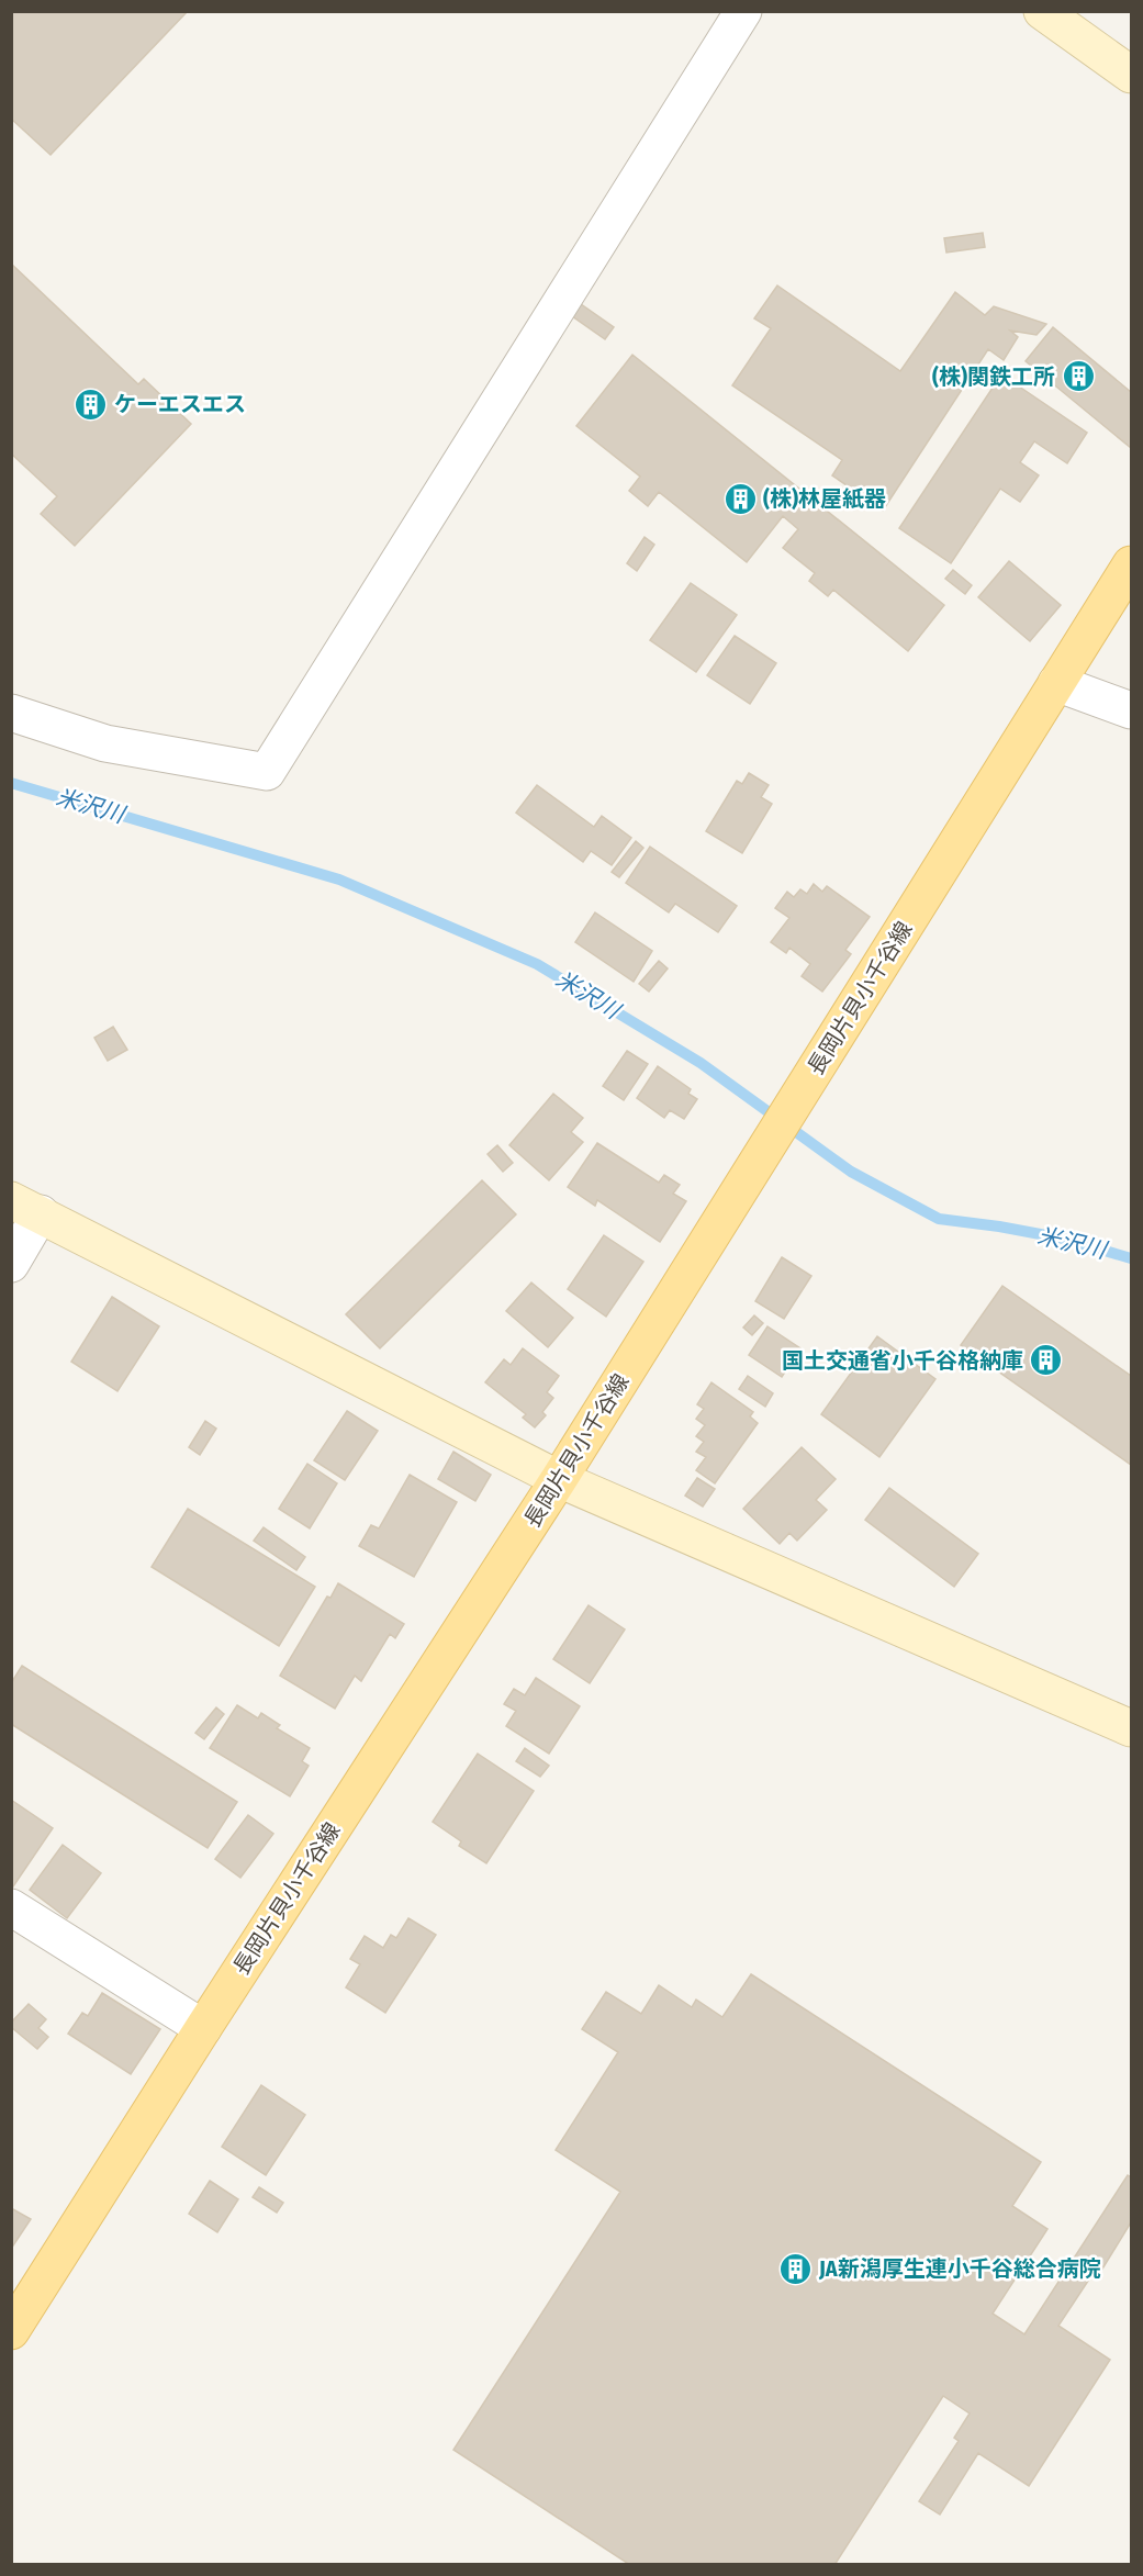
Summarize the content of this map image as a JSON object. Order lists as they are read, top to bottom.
{
  "streets": {
    "main road": ["長岡片貝小千谷線"]
  },
  "water": ["米沢川"],
  "places": {
    "building": [
      "(株)関鉄工所",
      "ケーエスエス",
      "(株)林屋紙器",
      "国土交通省小千谷格納庫",
      "JA新潟厚生連小千谷総合病院"
    ]
  }
}
